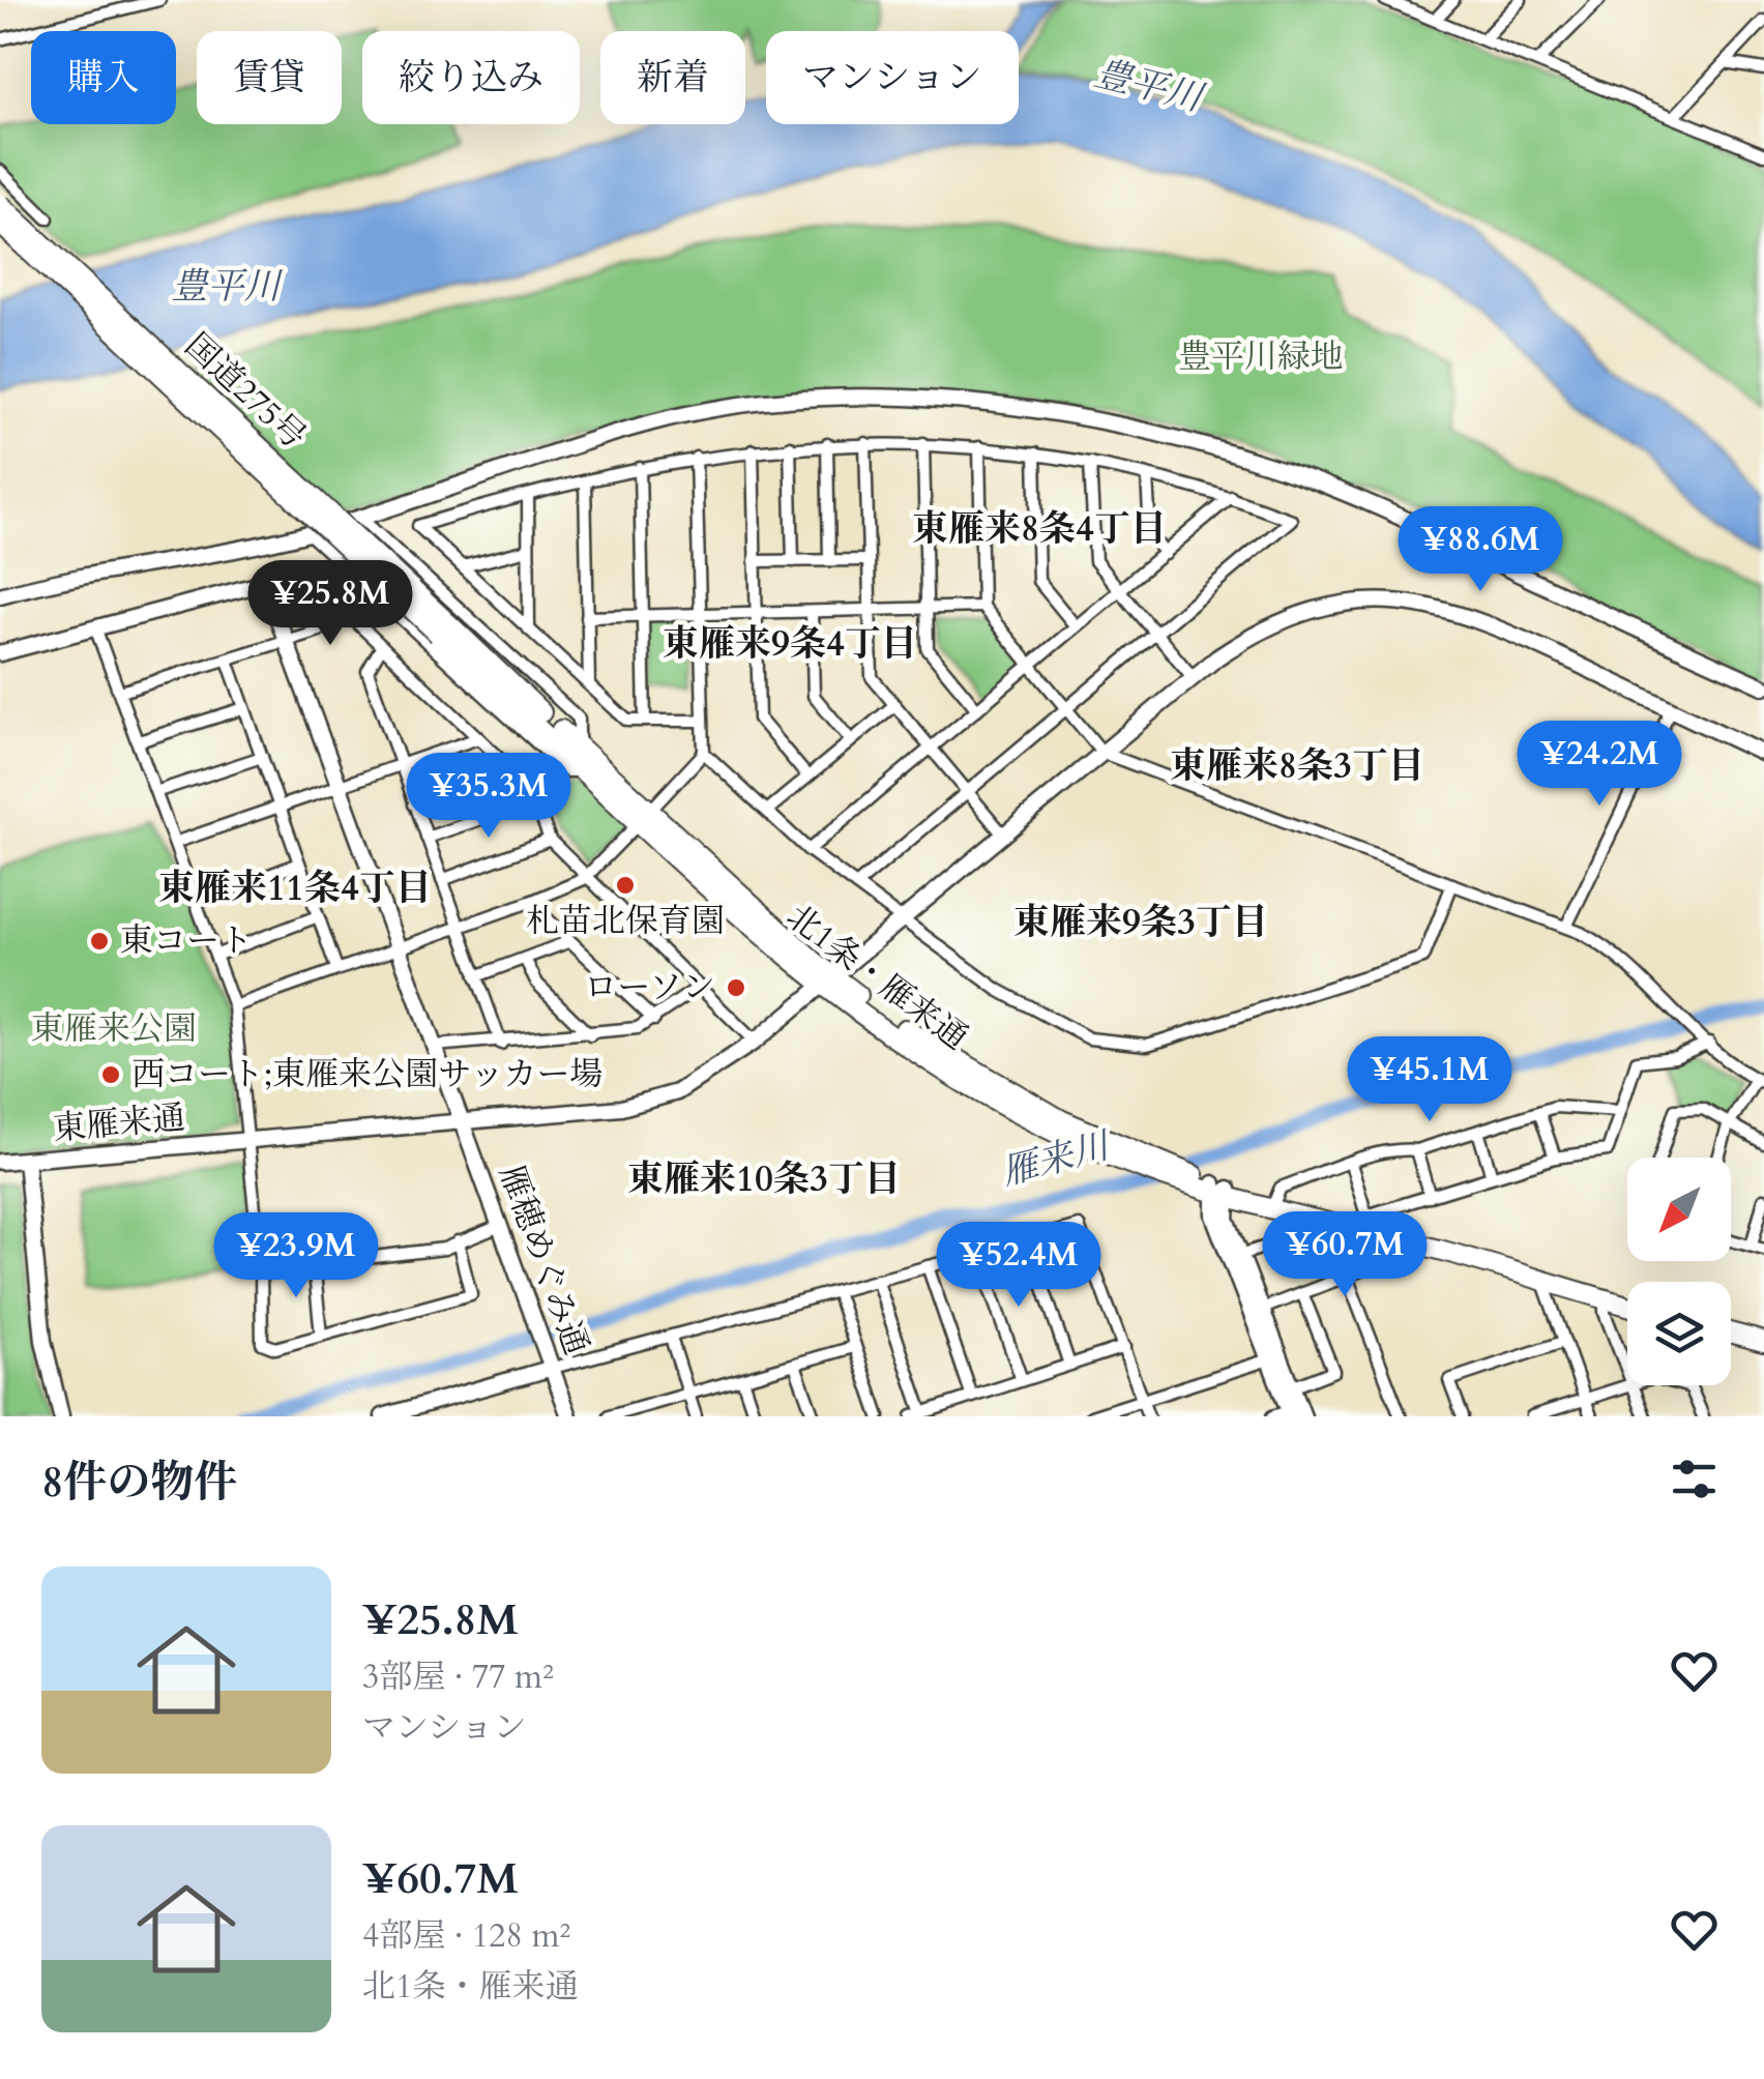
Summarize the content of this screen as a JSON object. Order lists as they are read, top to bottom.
{
  "streets": {
    "highway": ["国道275号", "北1条・雁来通"],
    "street": ["東雁来通", "雁穂めぐみ通"]
  },
  "crossings": [
    ["国道275号", "北1条・雁来通"],
    ["北1条・雁来通", "東雁来通"],
    ["東雁来通", "雁穂めぐみ通"]
  ],
  "districts": [
    "東雁来8条4丁目",
    "東雁来9条4丁目",
    "東雁来8条3丁目",
    "東雁来11条4丁目",
    "東雁来9条3丁目",
    "東雁来10条3丁目"
  ],
  "water": ["豊平川", "雁来川"],
  "parks": ["豊平川緑地", "東雁来公園"],
  "places": [
    "札苗北保育園",
    "東コート",
    "ローソン",
    "西コート;東雁来公園サッカー場"
  ],
  "north": "bottom left",
  "page": {
    "chip": [
      "購入",
      "賃貸",
      "絞り込み",
      "新着",
      "マンション"
    ],
    "price": [
      "¥88.6M",
      "¥25.8M",
      "¥24.2M",
      "¥35.3M",
      "¥45.1M",
      "¥60.7M",
      "¥23.9M",
      "¥52.4M"
    ],
    "heading": "8件の物件",
    "list": [
      {
        "name": "¥25.8M",
        "note": "3部屋 · 77 m² · マンション"
      },
      {
        "name": "¥60.7M",
        "note": "4部屋 · 128 m² · 北1条・雁来通"
      }
    ]
  }
}
